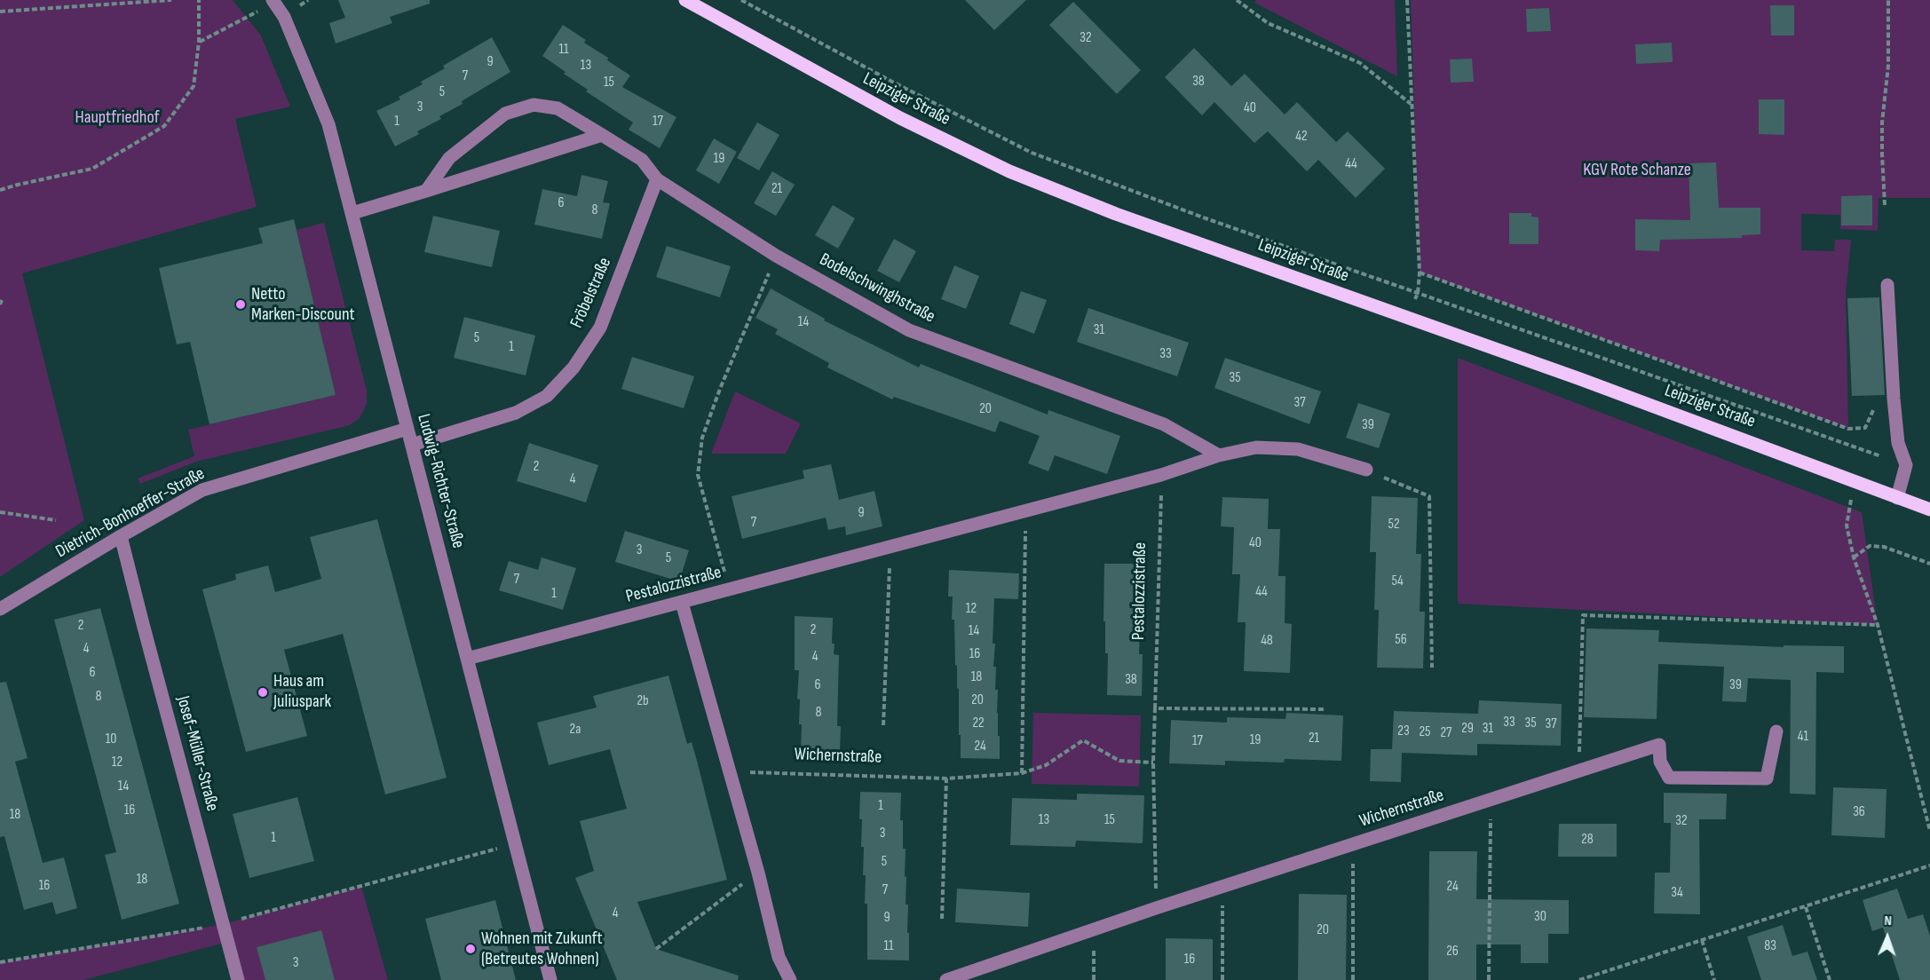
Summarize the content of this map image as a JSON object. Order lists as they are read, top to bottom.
{
  "streets": {
    "main road": ["Leipziger Straße"],
    "street": [
      "Bodelschwinghstraße",
      "Fröbelstraße",
      "Ludwig-Richter-Straße",
      "Dietrich-Bonhoeffer-Straße",
      "Pestalozzistraße",
      "Josef-Müller-Straße",
      "Wichernstraße"
    ]
  },
  "crossings": [
    ["Bodelschwinghstraße", "Fröbelstraße"],
    ["Bodelschwinghstraße", "Pestalozzistraße"],
    ["Fröbelstraße", "Ludwig-Richter-Straße"],
    ["Ludwig-Richter-Straße", "Dietrich-Bonhoeffer-Straße"],
    ["Ludwig-Richter-Straße", "Pestalozzistraße"],
    ["Dietrich-Bonhoeffer-Straße", "Josef-Müller-Straße"]
  ],
  "parks": ["Hauptfriedhof", "KGV Rote Schanze"],
  "places": ["Netto Marken-Discount", "Haus am Juliuspark", "Wohnen mit Zukunft (Betreutes Wohnen)"],
  "house_numbers": [
    "32",
    "11",
    "9",
    "13",
    "7",
    "38",
    "15",
    "5",
    "3",
    "40",
    "1",
    "17",
    "42",
    "19",
    "44",
    "21",
    "6",
    "8",
    "14",
    "31",
    "5",
    "1",
    "33",
    "35",
    "37",
    "20",
    "39",
    "2",
    "4",
    "9",
    "7",
    "52",
    "40",
    "3",
    "5",
    "7",
    "54",
    "44",
    "1",
    "12",
    "2",
    "2",
    "14",
    "56",
    "48",
    "4",
    "16",
    "4",
    "6",
    "18",
    "38",
    "6",
    "39",
    "8",
    "20",
    "2b",
    "8",
    "33",
    "22",
    "35",
    "37",
    "29",
    "31",
    "2a",
    "23",
    "25",
    "27",
    "41",
    "21",
    "10",
    "19",
    "17",
    "24",
    "12",
    "14",
    "1",
    "16",
    "36",
    "18",
    "13",
    "15",
    "32",
    "3",
    "1",
    "28",
    "5",
    "18",
    "16",
    "24",
    "7",
    "34",
    "4",
    "30",
    "9",
    "20",
    "11",
    "83",
    "26",
    "16",
    "3"
  ],
  "north": "top"
}
